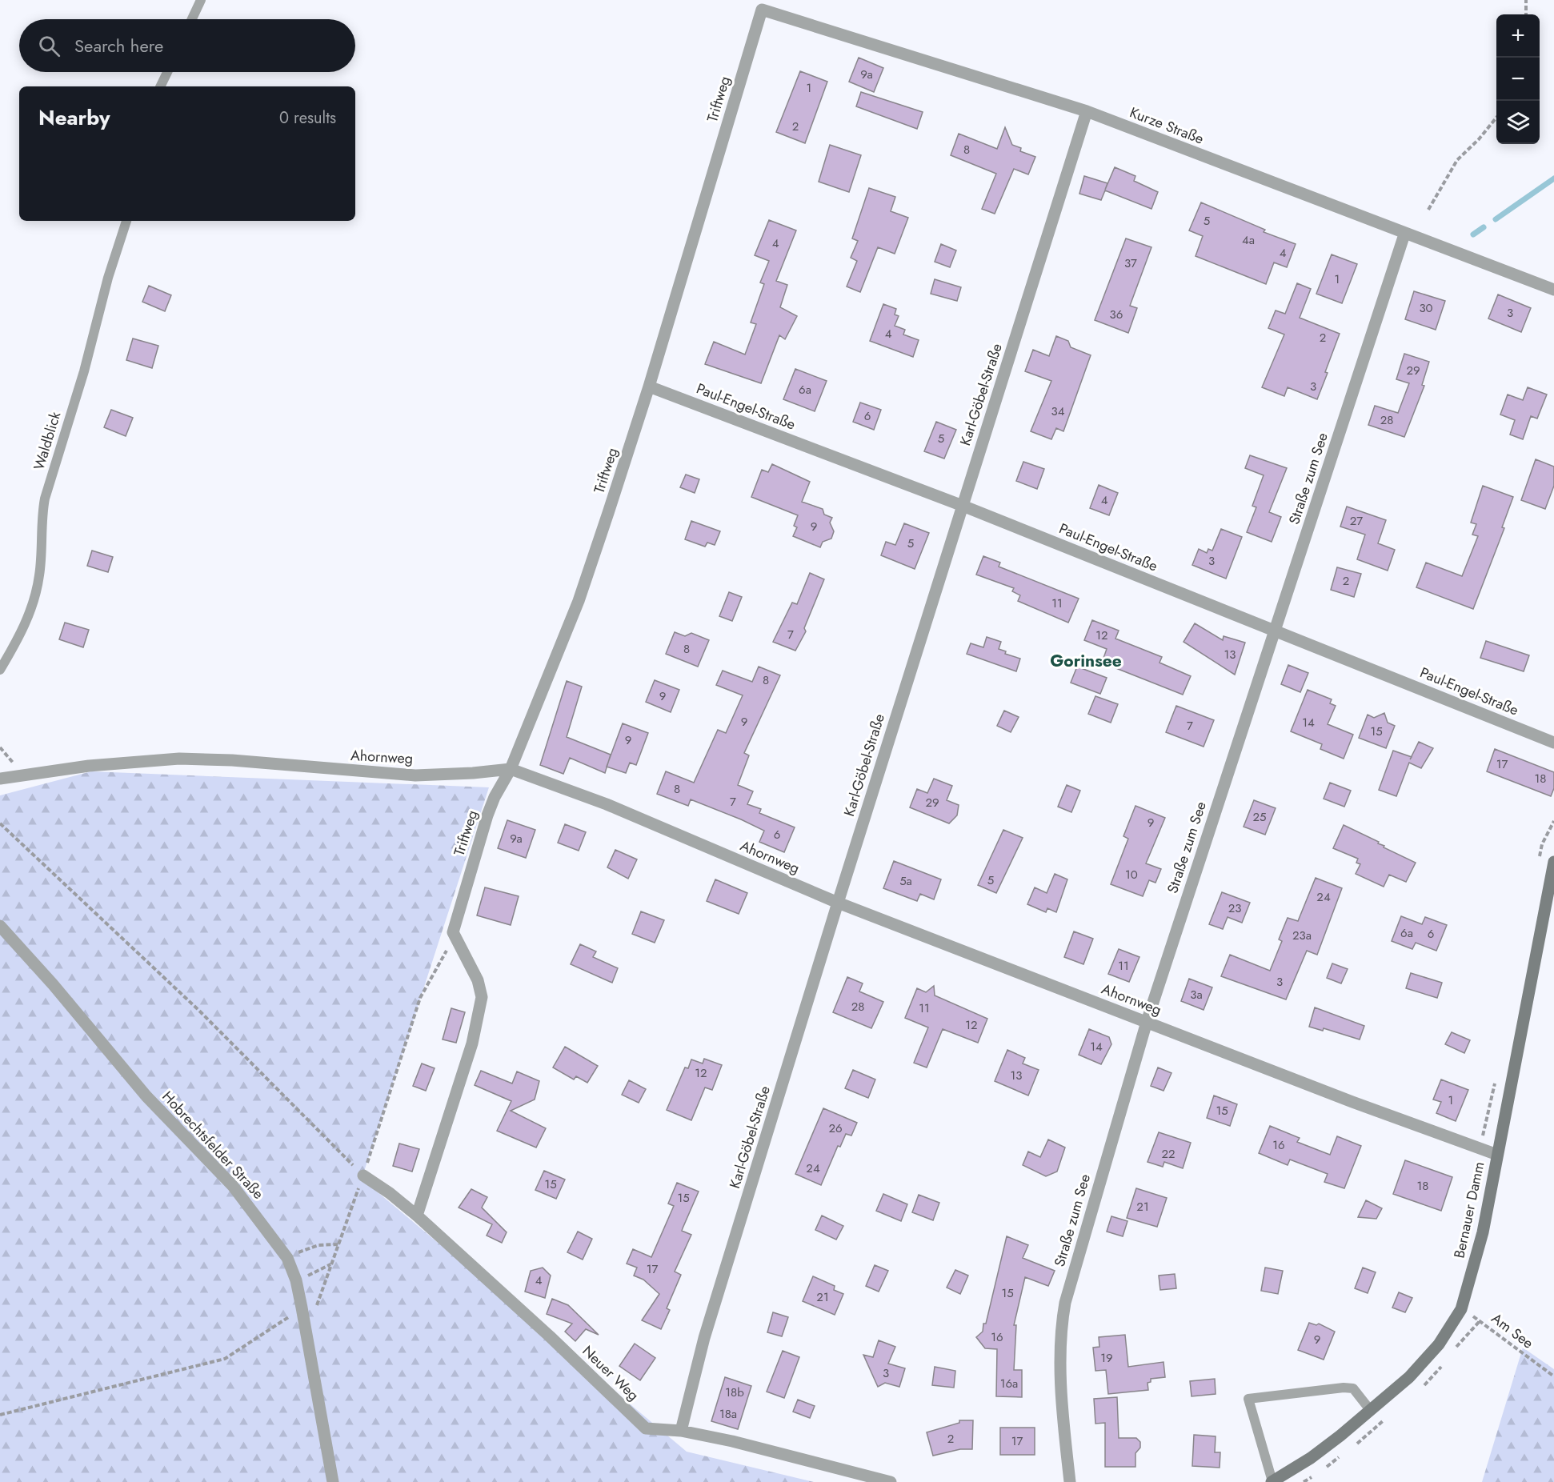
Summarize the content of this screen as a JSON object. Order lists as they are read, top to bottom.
{
  "streets": {
    "main road": ["Bernauer Damm"],
    "street": [
      "Triftweg",
      "Kurze Straße",
      "Karl-Göbel-Straße",
      "Paul-Engel-Straße",
      "Straße zum See",
      "Ahornweg",
      "Hobrechtsfelder Straße",
      "Neuer Weg"
    ],
    "lane": ["Waldblick"],
    "path": ["Am See"]
  },
  "crossings": [
    ["Triftweg", "Kurze Straße"],
    ["Triftweg", "Paul-Engel-Straße"],
    ["Triftweg", "Ahornweg"],
    ["Kurze Straße", "Karl-Göbel-Straße"],
    ["Kurze Straße", "Straße zum See"],
    ["Karl-Göbel-Straße", "Paul-Engel-Straße"],
    ["Karl-Göbel-Straße", "Ahornweg"],
    ["Karl-Göbel-Straße", "Neuer Weg"],
    ["Paul-Engel-Straße", "Straße zum See"],
    ["Straße zum See", "Ahornweg"],
    ["Ahornweg", "Bernauer Damm"]
  ],
  "districts": ["Gorinsee"],
  "house_numbers": [
    "9a",
    "1",
    "2",
    "8",
    "5",
    "4a",
    "4",
    "4",
    "37",
    "1",
    "30",
    "3",
    "36",
    "4",
    "2",
    "29",
    "3",
    "6a",
    "34",
    "6",
    "28",
    "5",
    "4",
    "27",
    "9",
    "5",
    "3",
    "2",
    "11",
    "7",
    "12",
    "8",
    "13",
    "8",
    "9",
    "9",
    "14",
    "7",
    "15",
    "9",
    "17",
    "18",
    "8",
    "7",
    "29",
    "25",
    "9",
    "6",
    "9a",
    "10",
    "5",
    "5a",
    "24",
    "23",
    "6a",
    "6",
    "23a",
    "11",
    "3",
    "3a",
    "28",
    "11",
    "12",
    "14",
    "12",
    "13",
    "1",
    "15",
    "26",
    "16",
    "22",
    "24",
    "15",
    "18",
    "15",
    "21",
    "17",
    "4",
    "15",
    "21",
    "16",
    "9",
    "19",
    "3",
    "16a",
    "18b",
    "18a",
    "2",
    "17"
  ],
  "page": {
    "map_buttons": ["+", "−"],
    "search": "Search here",
    "heading": ["Nearby", "0 results"]
  }
}
